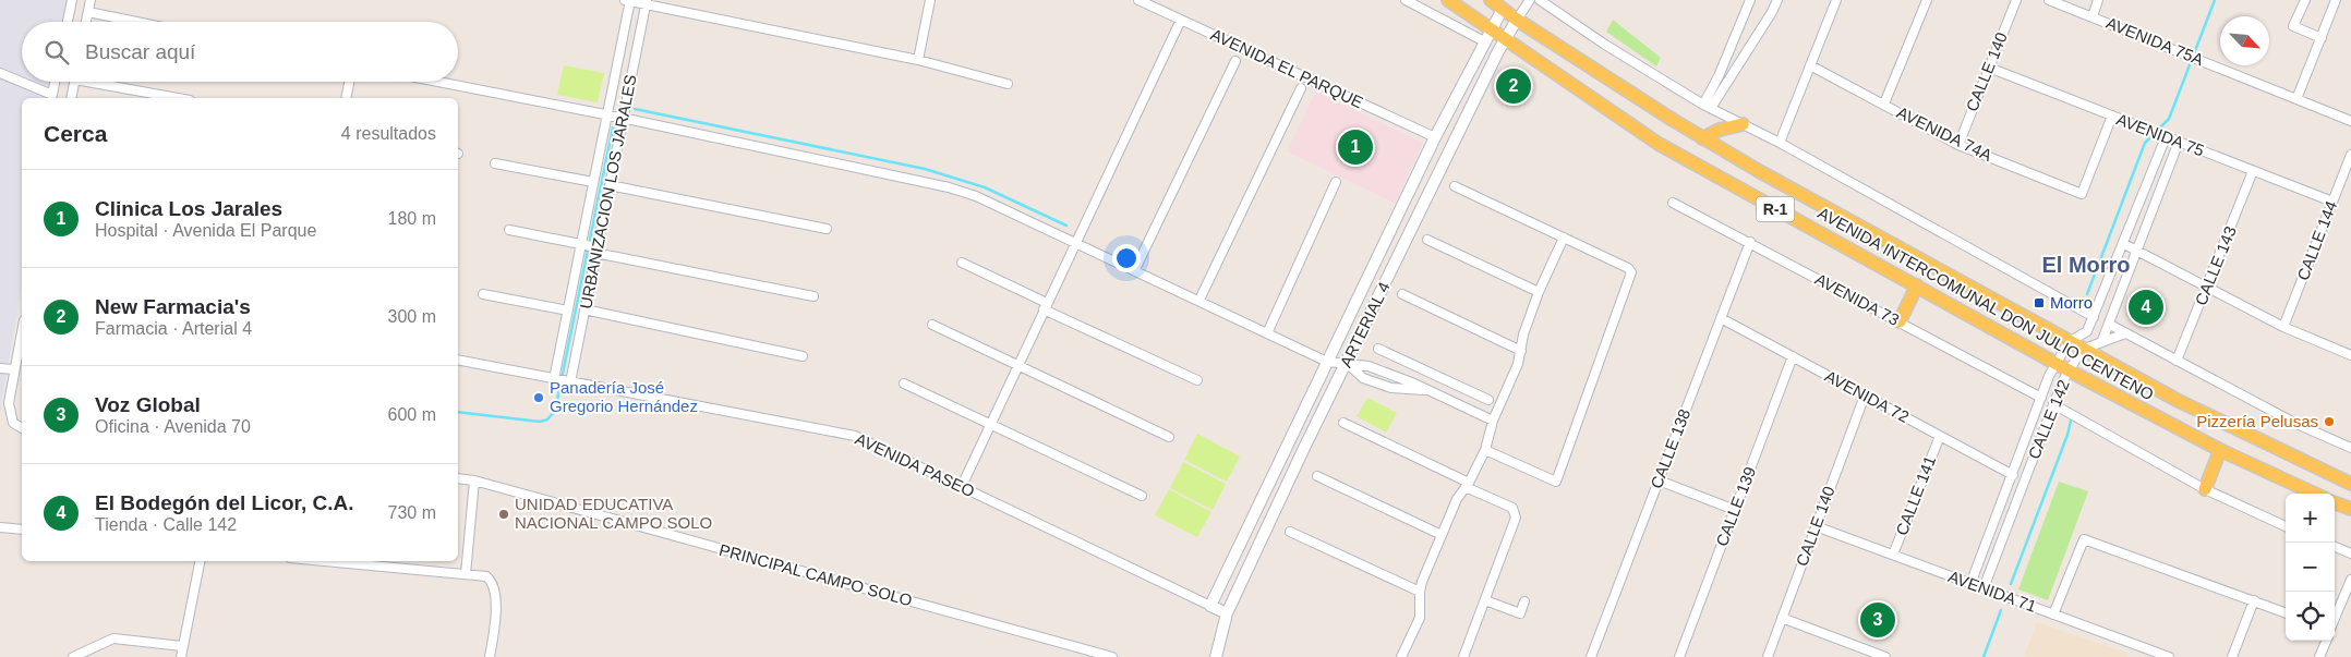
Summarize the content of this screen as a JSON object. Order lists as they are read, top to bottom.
{
  "streets": {
    "main road": ["R-1", "AVENIDA INTERCOMUNAL DON JULIO CENTENO"],
    "street": [
      "AVENIDA 75A",
      "AVENIDA EL PARQUE",
      "CALLE 140",
      "AVENIDA 74A",
      "AVENIDA 75",
      "URBANIZACION LOS JARALES",
      "CALLE 144",
      "CALLE 143",
      "AVENIDA 73",
      "ARTERIAL 4",
      "AVENIDA 72",
      "CALLE 142",
      "CALLE 138",
      "AVENIDA PASEO",
      "CALLE 141",
      "CALLE 139",
      "PRINCIPAL CAMPO SOLO",
      "AVENIDA 71"
    ]
  },
  "crossings": [
    ["AVENIDA EL PARQUE", "ARTERIAL 4"],
    ["CALLE 140", "AVENIDA 74A"],
    ["CALLE 140", "AVENIDA 75"],
    ["CALLE 140", "AVENIDA 72"],
    ["CALLE 140", "AVENIDA 71"],
    ["AVENIDA 74A", "AVENIDA 75"],
    ["AVENIDA 75", "CALLE 144"],
    ["AVENIDA 75", "CALLE 143"],
    ["AVENIDA 75", "CALLE 142"],
    ["URBANIZACION LOS JARALES", "AVENIDA PASEO"],
    ["AVENIDA 73", "CALLE 142"],
    ["AVENIDA 73", "CALLE 138"],
    ["AVENIDA INTERCOMUNAL DON JULIO CENTENO", "ARTERIAL 4"],
    ["AVENIDA INTERCOMUNAL DON JULIO CENTENO", "CALLE 142"],
    ["ARTERIAL 4", "AVENIDA PASEO"],
    ["AVENIDA 72", "CALLE 142"],
    ["AVENIDA 72", "CALLE 138"],
    ["AVENIDA 72", "CALLE 141"],
    ["AVENIDA 72", "CALLE 139"],
    ["CALLE 142", "AVENIDA 71"],
    ["CALLE 141", "AVENIDA 71"]
  ],
  "districts": ["El Morro"],
  "places": {
    "transit": ["Morro"],
    "other": ["Panadería José Gregorio Hernández", "Pizzería Pelusas", "UNIDAD EDUCATIVA NACIONAL CAMPO SOLO"]
  },
  "north": "bottom right",
  "page": {
    "search": "Buscar aquí",
    "pins": [
      "2",
      "1",
      "4",
      "3"
    ],
    "heading": ["Cerca", "4 resultados"],
    "list": [
      {
        "mark": "1",
        "name": "Clinica Los Jarales",
        "note": "Hospital · Avenida El Parque",
        "value": "180 m"
      },
      {
        "mark": "2",
        "name": "New Farmacia's",
        "note": "Farmacia · Arterial 4",
        "value": "300 m"
      },
      {
        "mark": "3",
        "name": "Voz Global",
        "note": "Oficina · Avenida 70",
        "value": "600 m"
      },
      {
        "mark": "4",
        "name": "El Bodegón del Licor, C.A.",
        "note": "Tienda · Calle 142",
        "value": "730 m"
      }
    ],
    "map_buttons": ["+", "−"]
  }
}
